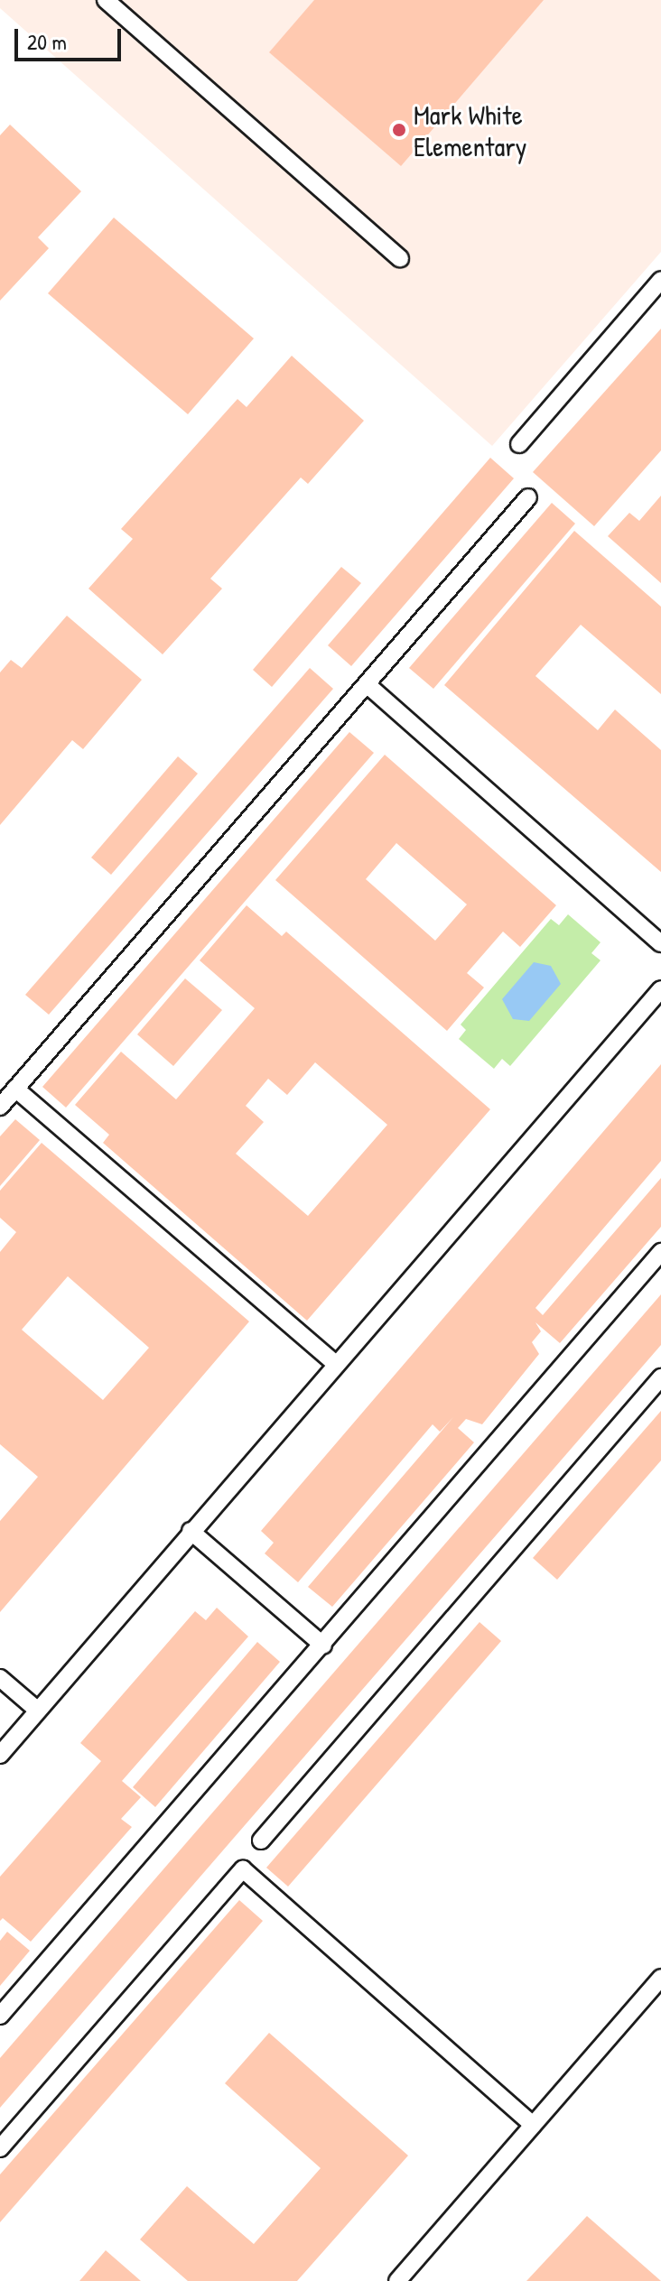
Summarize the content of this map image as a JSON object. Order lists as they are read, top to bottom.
{
  "places": ["Mark White Elementary"],
  "scale_bar": "20 m"
}
